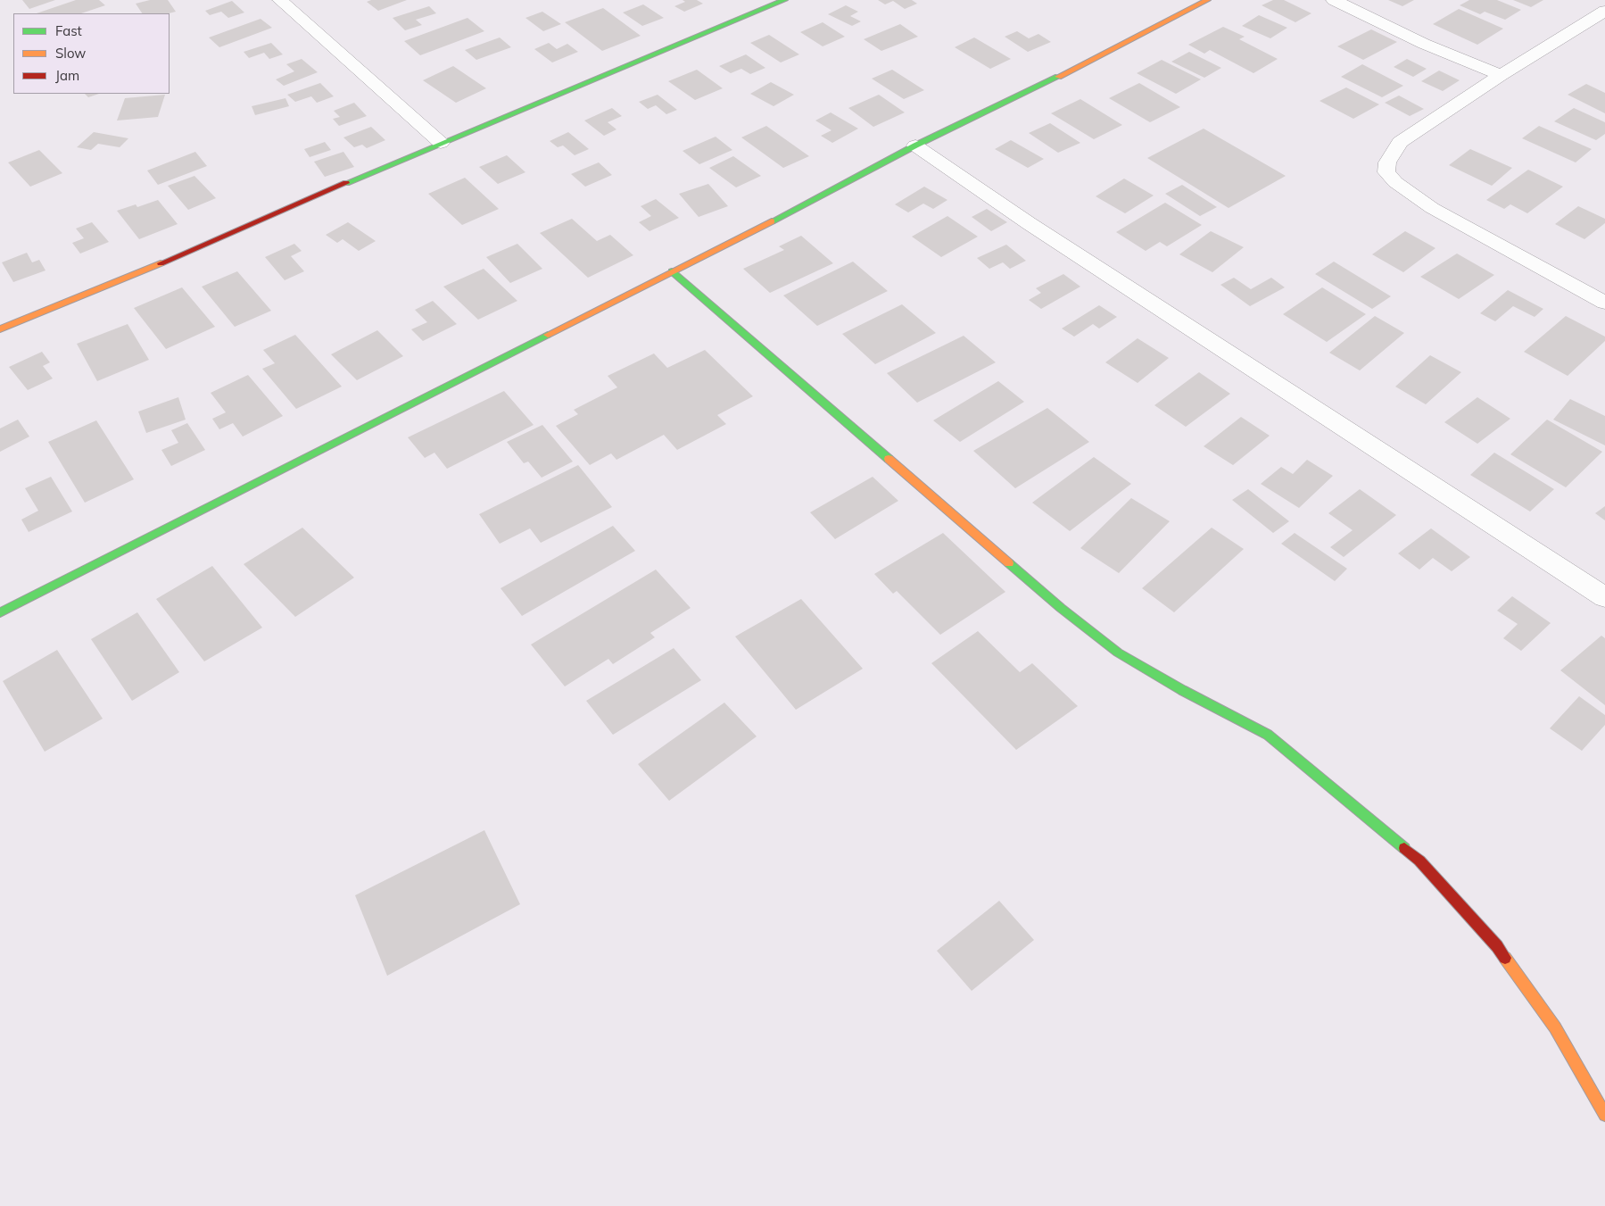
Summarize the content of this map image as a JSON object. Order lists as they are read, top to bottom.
{
  "legend": ["Fast", "Slow", "Jam"]
}
